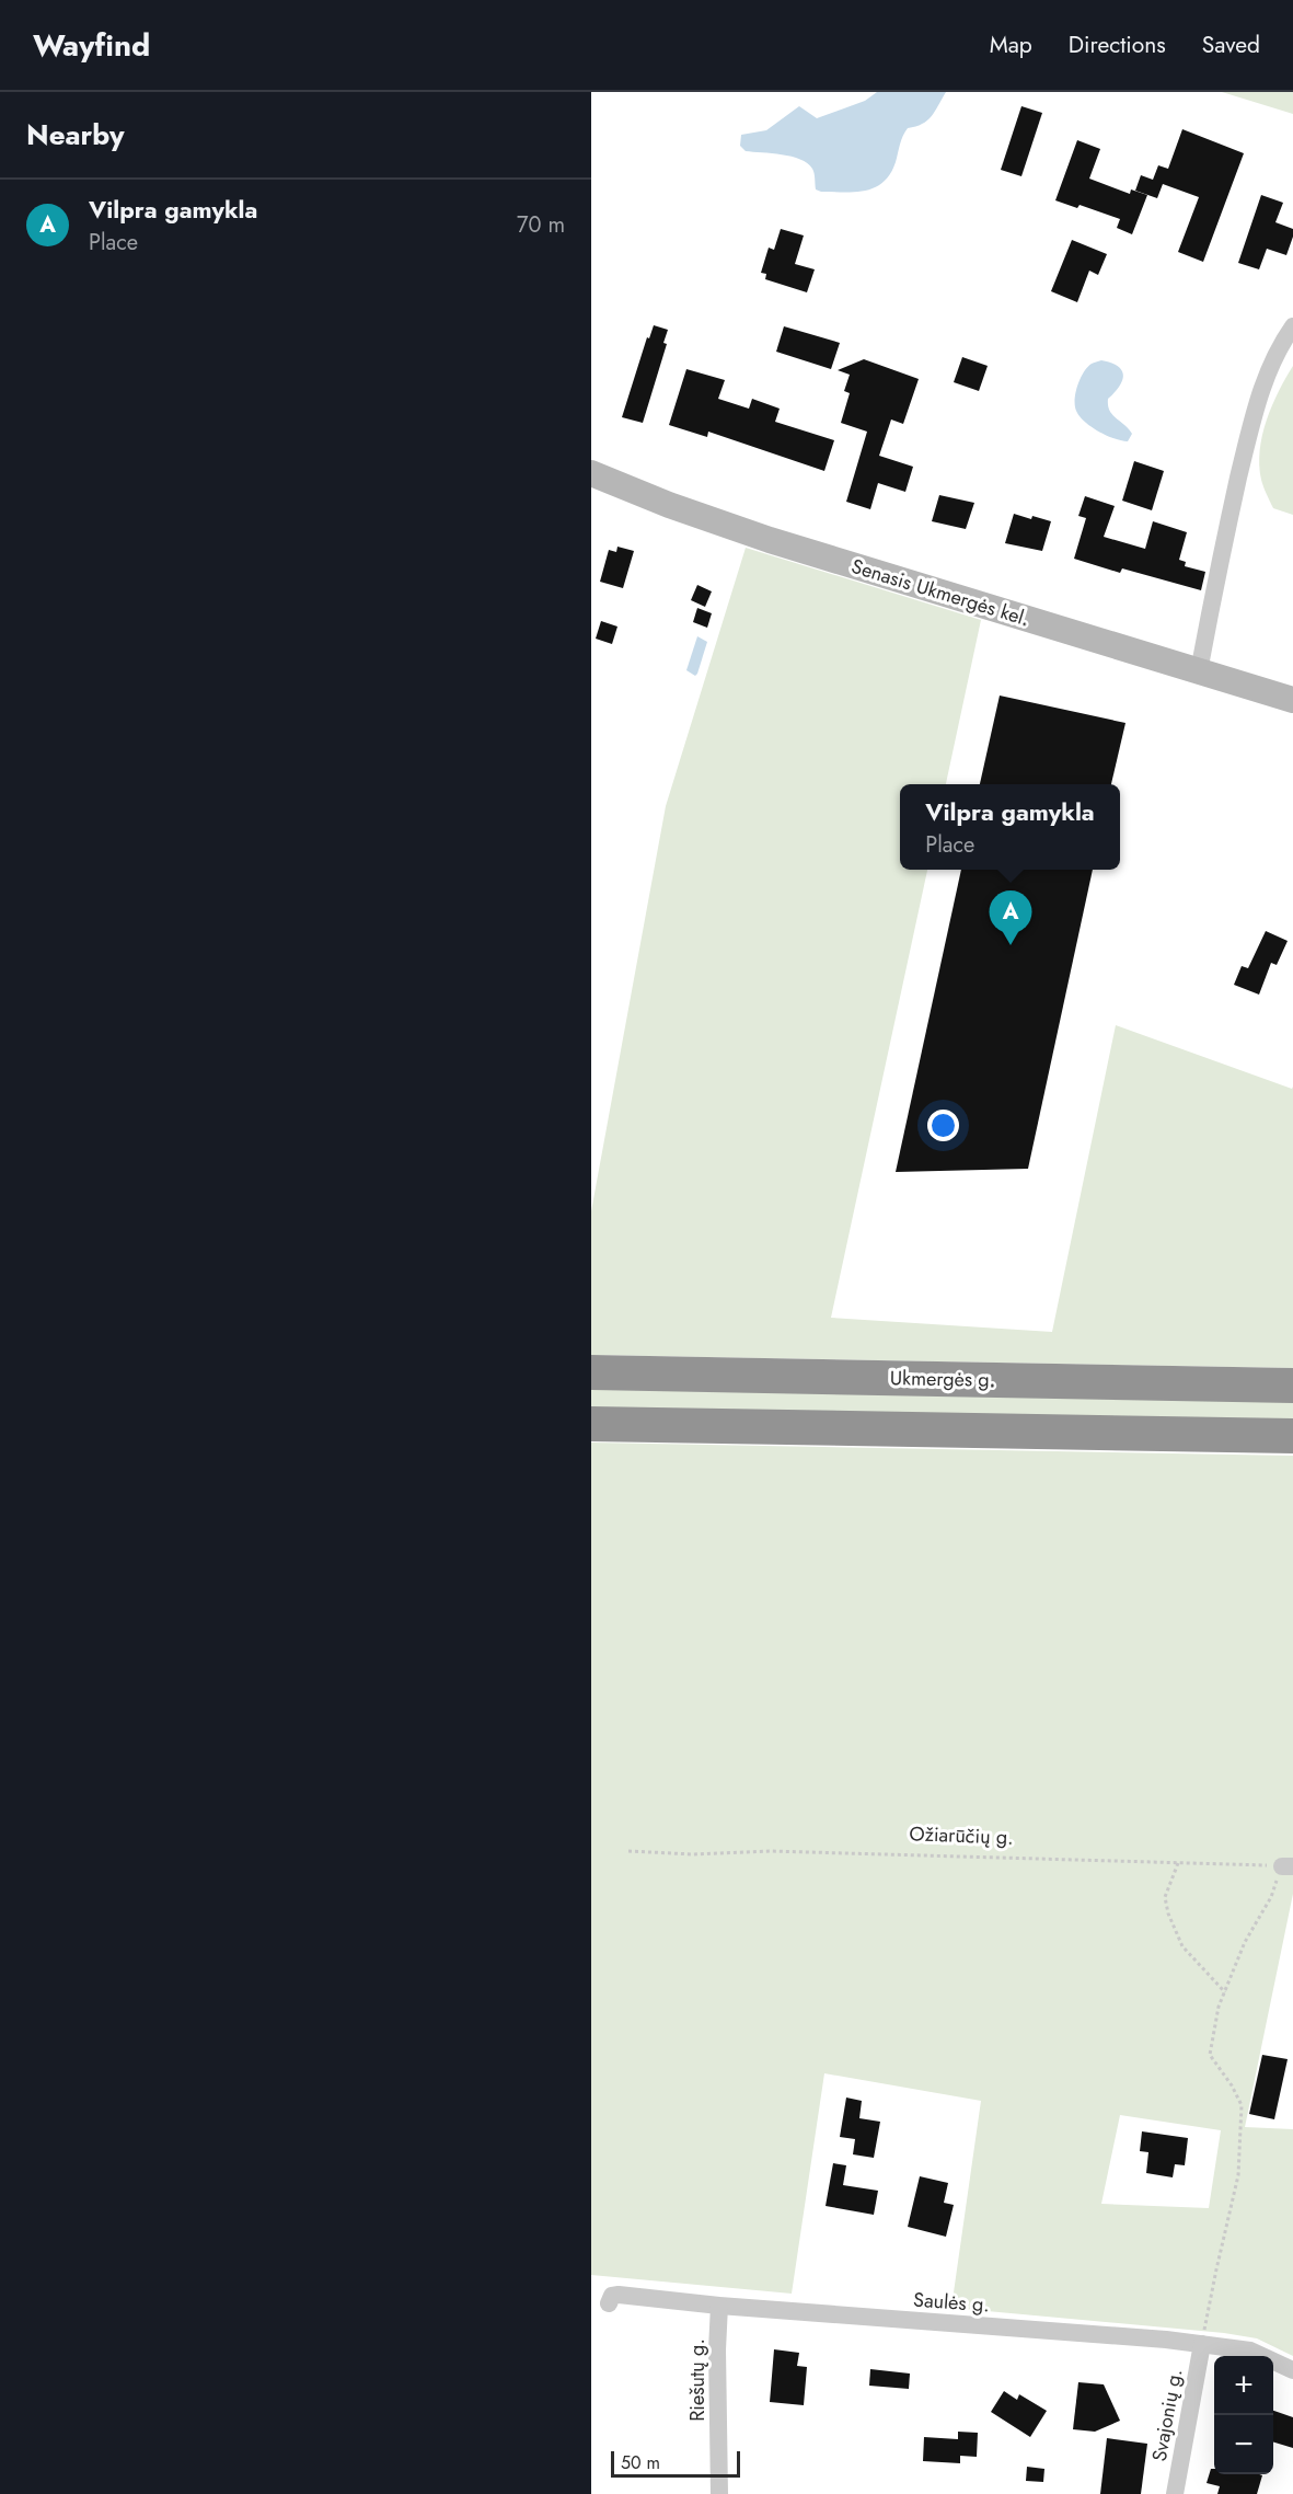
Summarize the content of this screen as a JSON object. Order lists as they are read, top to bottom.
{
  "streets": {
    "highway": ["Ukmergės g."],
    "main road": ["Senasis Ukmergės kel."],
    "street": ["Saulės g.", "Riešutų g.", "Svajonių g."],
    "path": ["Ožiarūčių g."]
  },
  "crossings": [
    ["Saulės g.", "Riešutų g."],
    ["Saulės g.", "Svajonių g."]
  ],
  "scale_bar": "50 m",
  "page": {
    "header": "Wayfind",
    "nav": ["Map", "Directions", "Saved"],
    "heading": "Nearby",
    "list": [
      {
        "mark": "A",
        "name": "Vilpra gamykla",
        "note": "Place",
        "value": "70 m"
      }
    ],
    "popup": ["Vilpra gamykla", "Place"],
    "pins": "A",
    "map_buttons": ["+", "−"],
    "scale": "50 m"
  }
}
